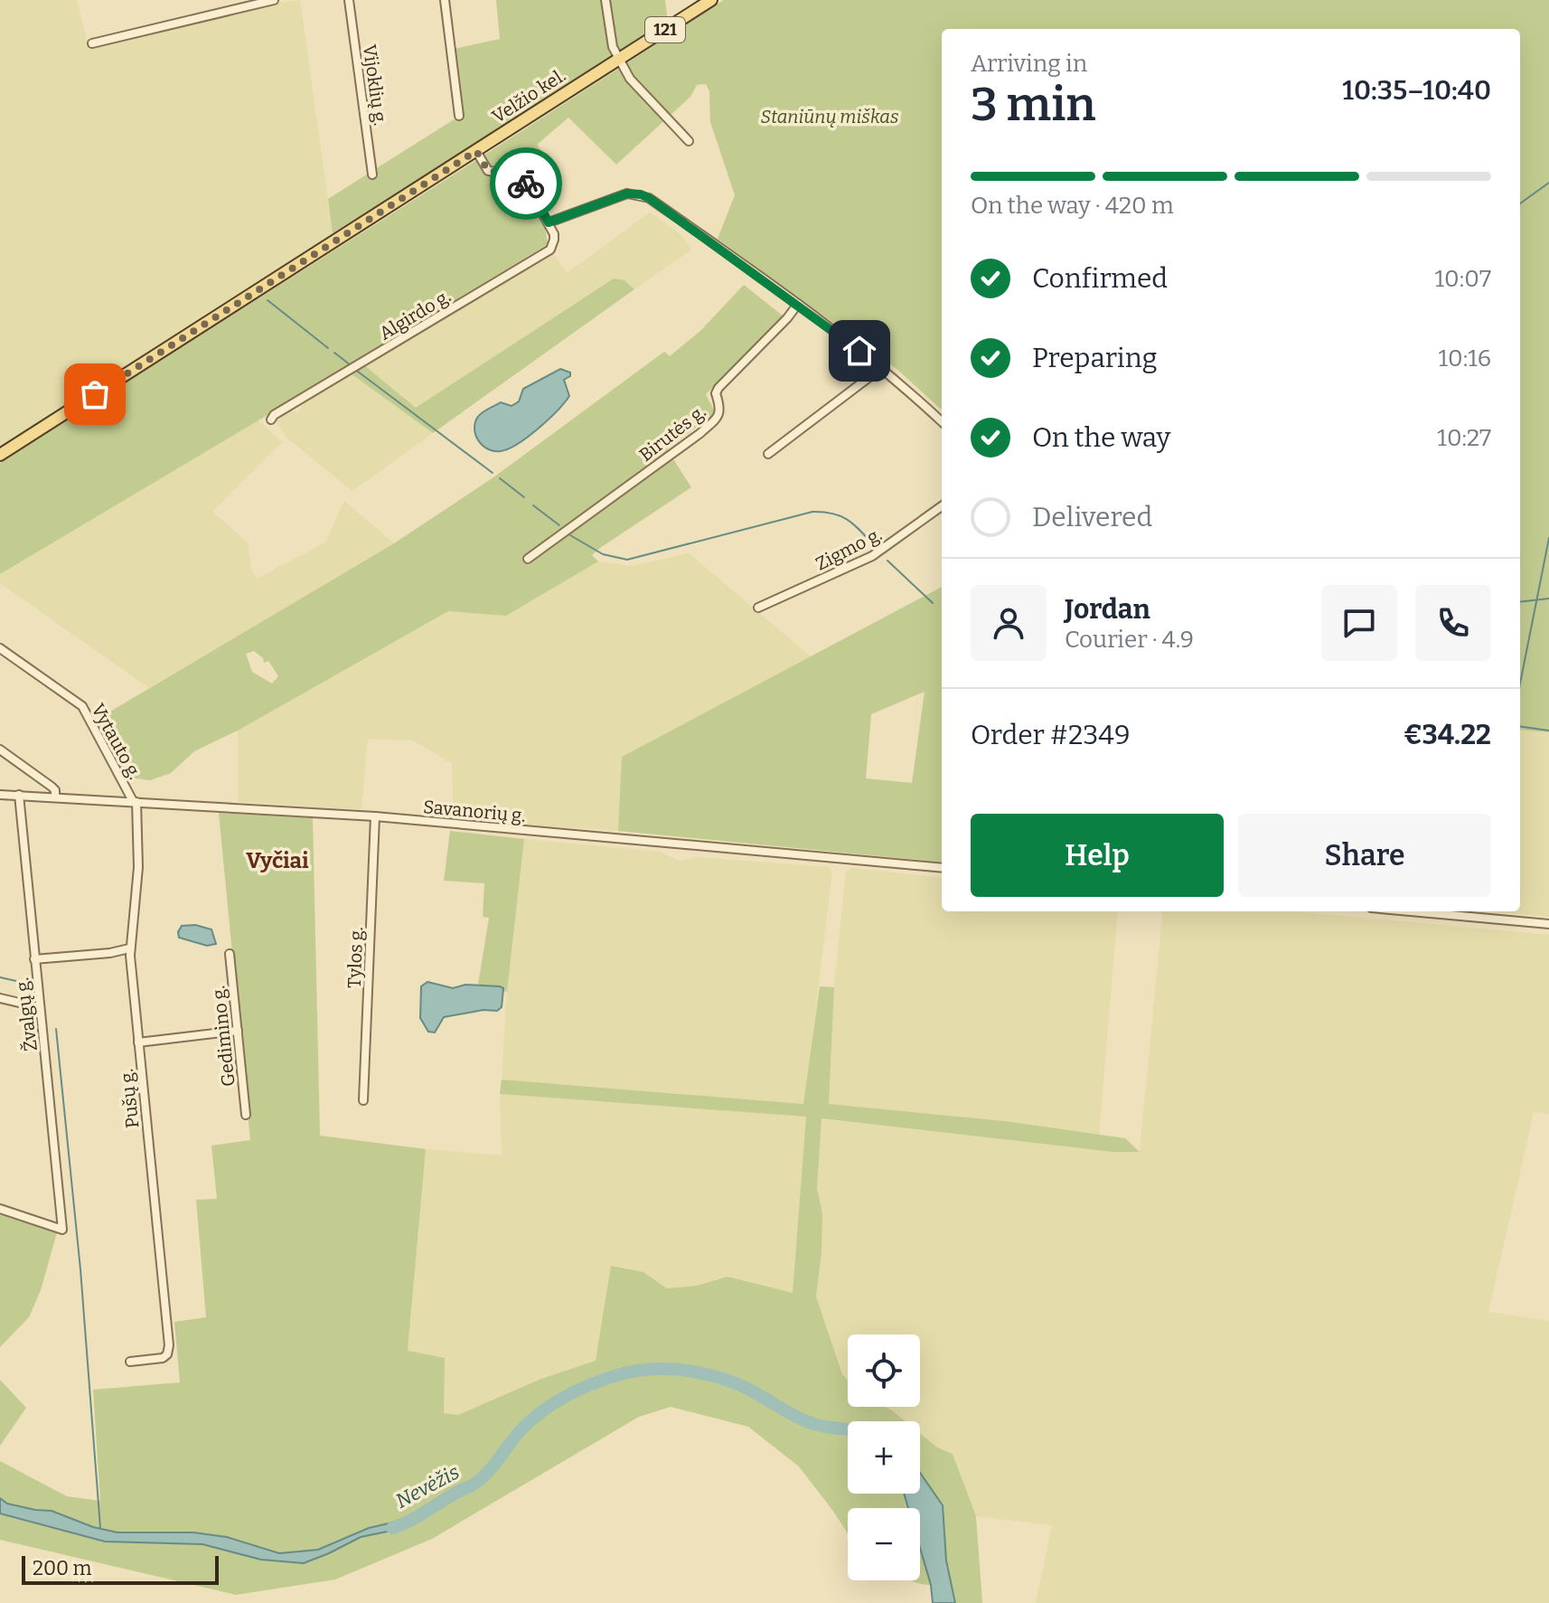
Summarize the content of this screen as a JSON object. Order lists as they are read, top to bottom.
{
  "streets": {
    "main road": ["121", "Velžio kel."],
    "street": [
      "Vijoklių g.",
      "Algirdo g.",
      "Birutės g.",
      "Zigmo g.",
      "Vytauto g.",
      "Savanorių g.",
      "Tylos g.",
      "Žvalgų g.",
      "Gedimino g.",
      "Pušų g."
    ]
  },
  "crossings": [
    ["Vytauto g.", "Savanorių g."],
    ["Vytauto g.", "Pušų g."],
    ["Savanorių g.", "Tylos g."],
    ["Savanorių g.", "Žvalgų g."],
    ["Savanorių g.", "Pušų g."]
  ],
  "districts": ["Vyčiai"],
  "water": ["Nevėžis"],
  "parks": ["Staniūnų miškas"],
  "scale_bar": "200 m",
  "page": {
    "heading": ["3 min", "Arriving in", "10:35–10:40"],
    "panel": [
      "Jordan",
      "Courier · 4.9",
      "Order #2349",
      "€34.22"
    ],
    "bar": "On the way · 420 m",
    "list": [
      ["Confirmed", "10:07"],
      ["Preparing", "10:16"],
      ["On the way", "10:27"],
      "Delivered"
    ],
    "buttons": ["Help", "Share"],
    "map_buttons": ["+", "−"],
    "scale": "200 m"
  }
}
